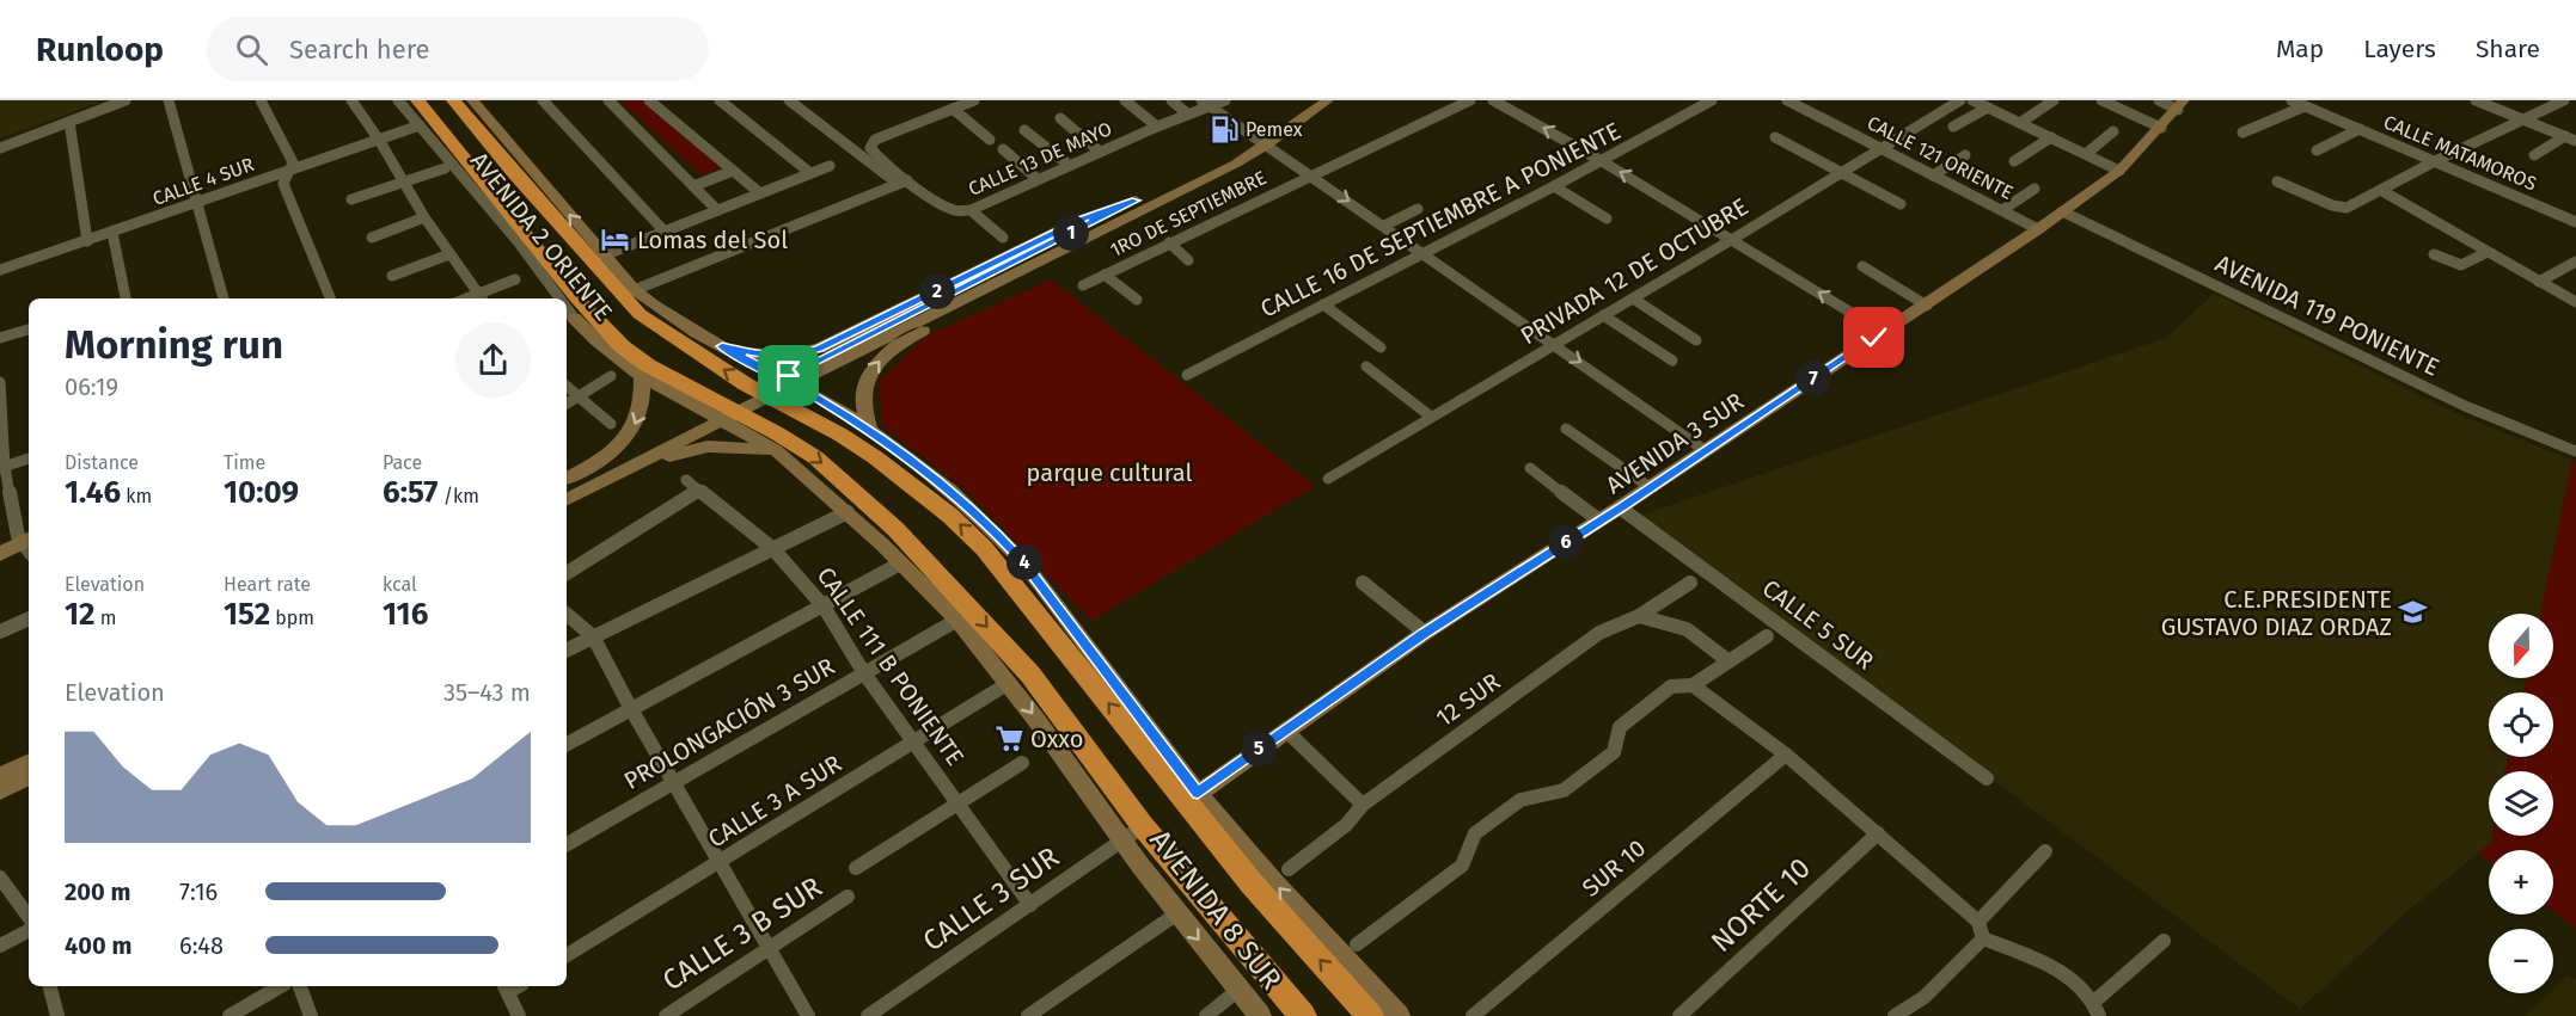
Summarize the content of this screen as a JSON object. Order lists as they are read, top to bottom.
{
  "streets": {
    "street": [
      "CALLE MATAMOROS",
      "CALLE 121 ORIENTE",
      "CALLE 13 DE MAYO",
      "CALLE 4 SUR",
      "1RO DE SEPTIEMBRE",
      "CALLE 16 DE SEPTIEMBRE A PONIENTE",
      "AVENIDA 2 ORIENTE",
      "PRIVADA 12 DE OCTUBRE",
      "AVENIDA 119 PONIENTE",
      "AVENIDA 3 SUR",
      "CALLE 5 SUR",
      "CALLE 111 B PONIENTE",
      "12 SUR",
      "PROLONGACIÓN 3 SUR",
      "CALLE 3 A SUR",
      "SUR 10",
      "CALLE 3 SUR",
      "NORTE 10",
      "AVENIDA 8 SUR",
      "CALLE 3 B SUR"
    ]
  },
  "crossings": [
    ["CALLE 121 ORIENTE", "PRIVADA 12 DE OCTUBRE"],
    ["CALLE 121 ORIENTE", "AVENIDA 3 SUR"],
    ["CALLE 4 SUR", "AVENIDA 2 ORIENTE"],
    ["AVENIDA 2 ORIENTE", "PROLONGACIÓN 3 SUR"],
    ["AVENIDA 2 ORIENTE", "AVENIDA 8 SUR"],
    ["AVENIDA 119 PONIENTE", "AVENIDA 3 SUR"],
    ["AVENIDA 3 SUR", "CALLE 5 SUR"],
    ["CALLE 111 B PONIENTE", "PROLONGACIÓN 3 SUR"],
    ["CALLE 111 B PONIENTE", "CALLE 3 A SUR"],
    ["CALLE 111 B PONIENTE", "CALLE 3 SUR"],
    ["PROLONGACIÓN 3 SUR", "AVENIDA 8 SUR"],
    ["CALLE 3 A SUR", "AVENIDA 8 SUR"],
    ["CALLE 3 SUR", "AVENIDA 8 SUR"]
  ],
  "parks": ["parque cultural"],
  "places": {
    "fuel station": ["Pemex"],
    "hotel": ["Lomas del Sol"],
    "school or university": ["C.E.PRESIDENTE GUSTAVO DIAZ ORDAZ"],
    "supermarket": ["Oxxo"]
  },
  "north": "bottom",
  "page": {
    "header": "Runloop",
    "search": "Search here",
    "nav": ["Map", "Layers", "Share"],
    "pins": [
      "1",
      "2",
      "7",
      "6",
      "4",
      "5"
    ],
    "heading": ["Morning run", "06:19"],
    "stats": [
      ["Distance", "1.46 km"],
      ["Time", "10:09"],
      ["Pace", "6:57 /km"],
      ["Elevation", "12 m"],
      ["Heart rate", "152 bpm"],
      ["kcal", "116"]
    ],
    "map_buttons": ["+", "−"],
    "chart": ["Elevation", "35–43 m"],
    "list": [
      {
        "name": "200 m",
        "note": "7:16"
      },
      {
        "name": "400 m",
        "note": "6:48"
      }
    ]
  }
}
